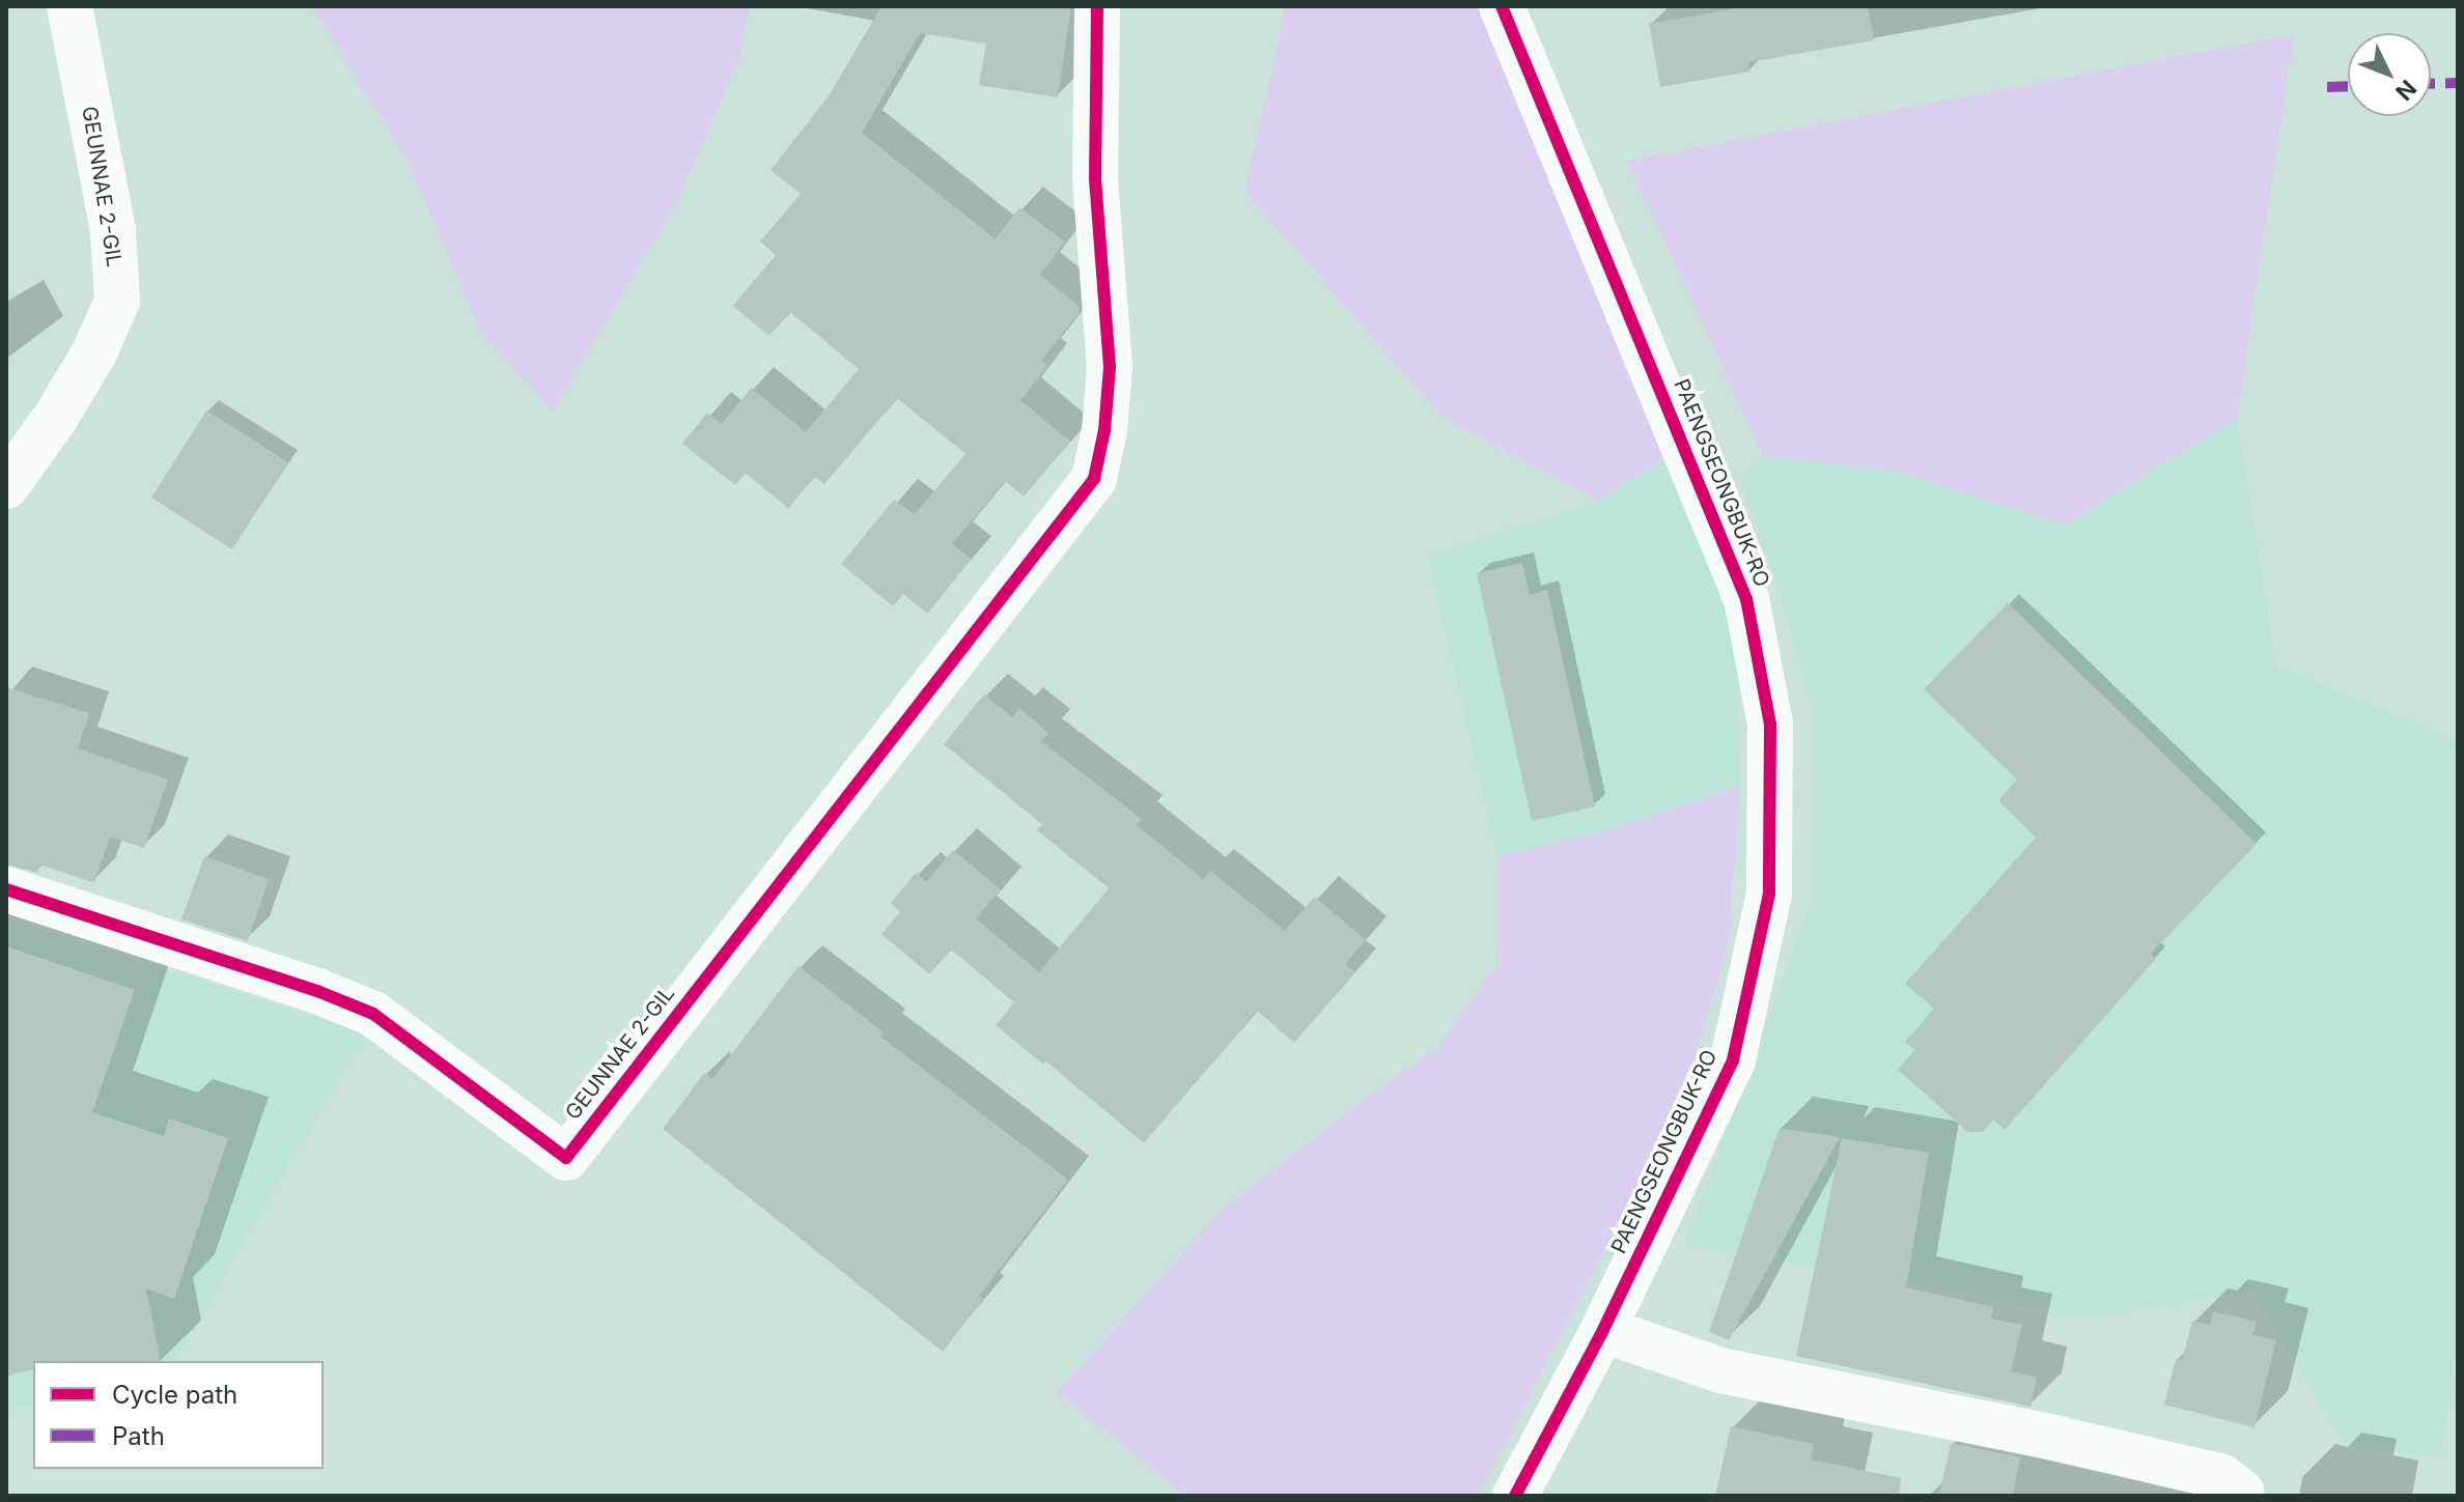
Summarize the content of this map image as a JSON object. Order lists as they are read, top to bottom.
{
  "streets": {
    "street": ["GEUNNAE 2-GIL", "PAENGSEONGBUK-RO"]
  },
  "legend": ["Cycle path", "Path"],
  "north": "bottom right"
}
